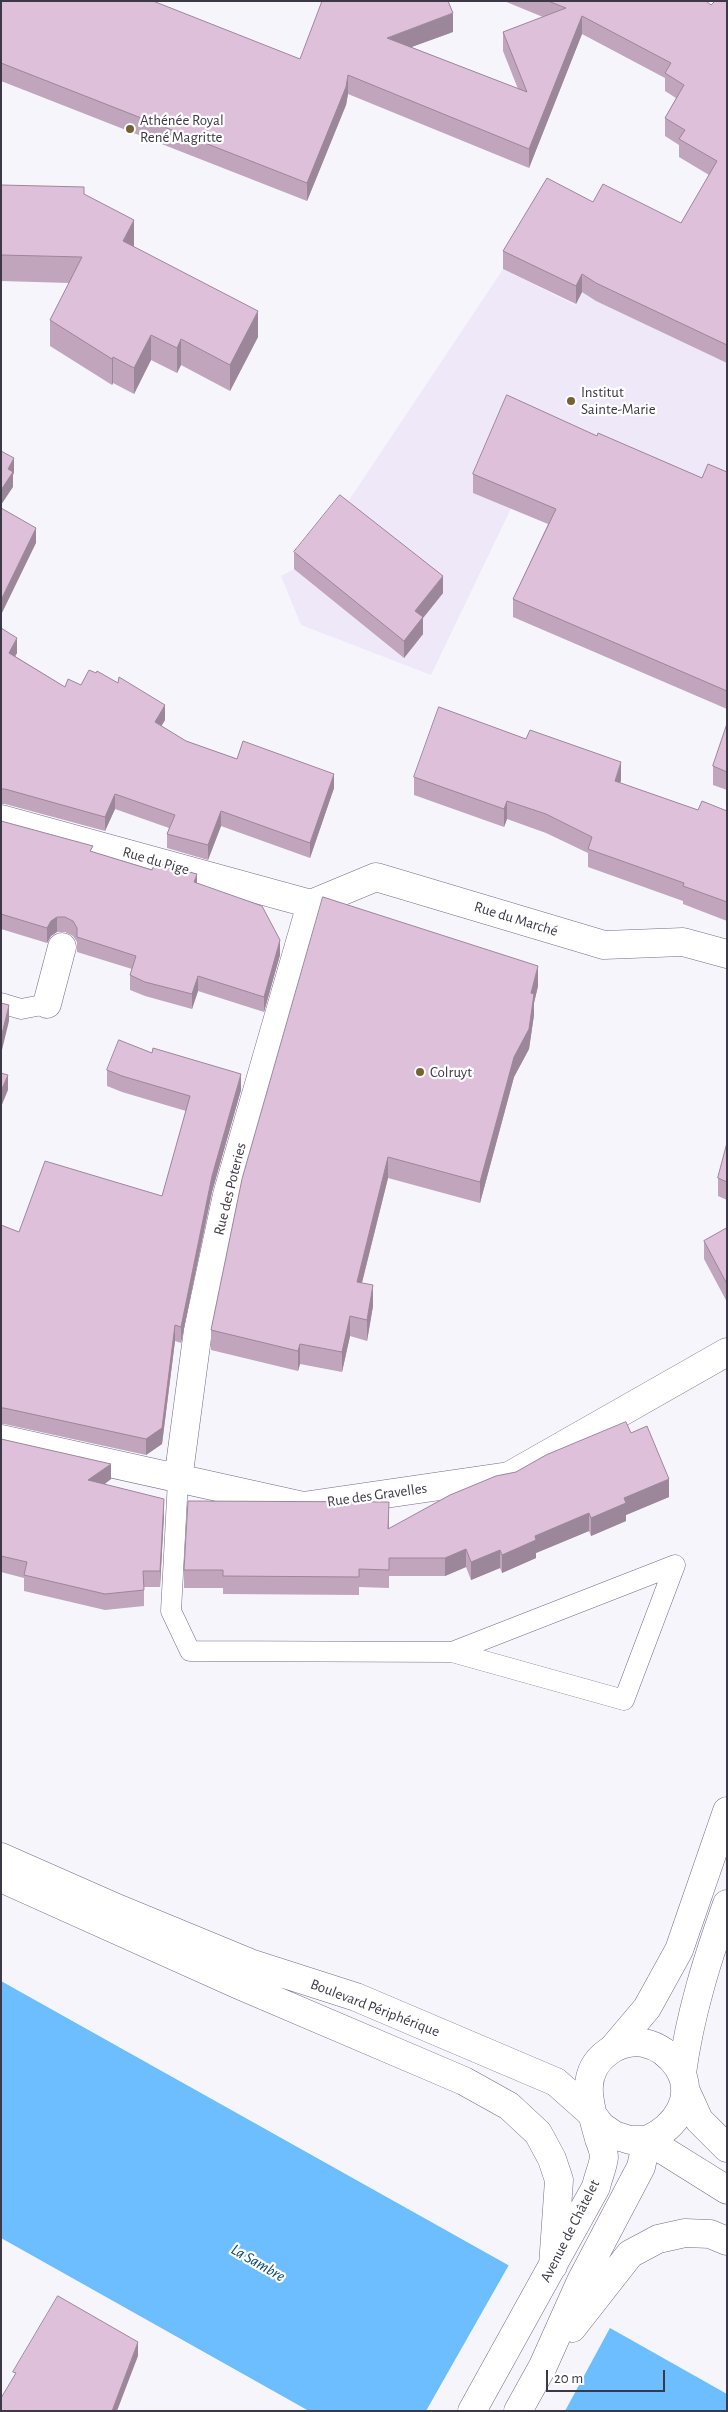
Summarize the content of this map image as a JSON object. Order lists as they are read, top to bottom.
{
  "streets": {
    "main road": [
      "Rue du Pige",
      "Rue du Marché",
      "Rue des Poteries",
      "Rue des Gravelles",
      "Boulevard Périphérique",
      "Avenue de Châtelet"
    ]
  },
  "crossings": [
    ["Rue du Pige", "Rue du Marché"],
    ["Rue du Pige", "Rue des Poteries"],
    ["Rue du Marché", "Rue des Poteries"],
    ["Rue des Poteries", "Rue des Gravelles"],
    ["Boulevard Périphérique", "Avenue de Châtelet"]
  ],
  "water": ["La Sambre"],
  "places": ["Athénée Royal René Magritte", "Institut Sainte-Marie", "Colruyt"],
  "scale_bar": "20 m"
}
